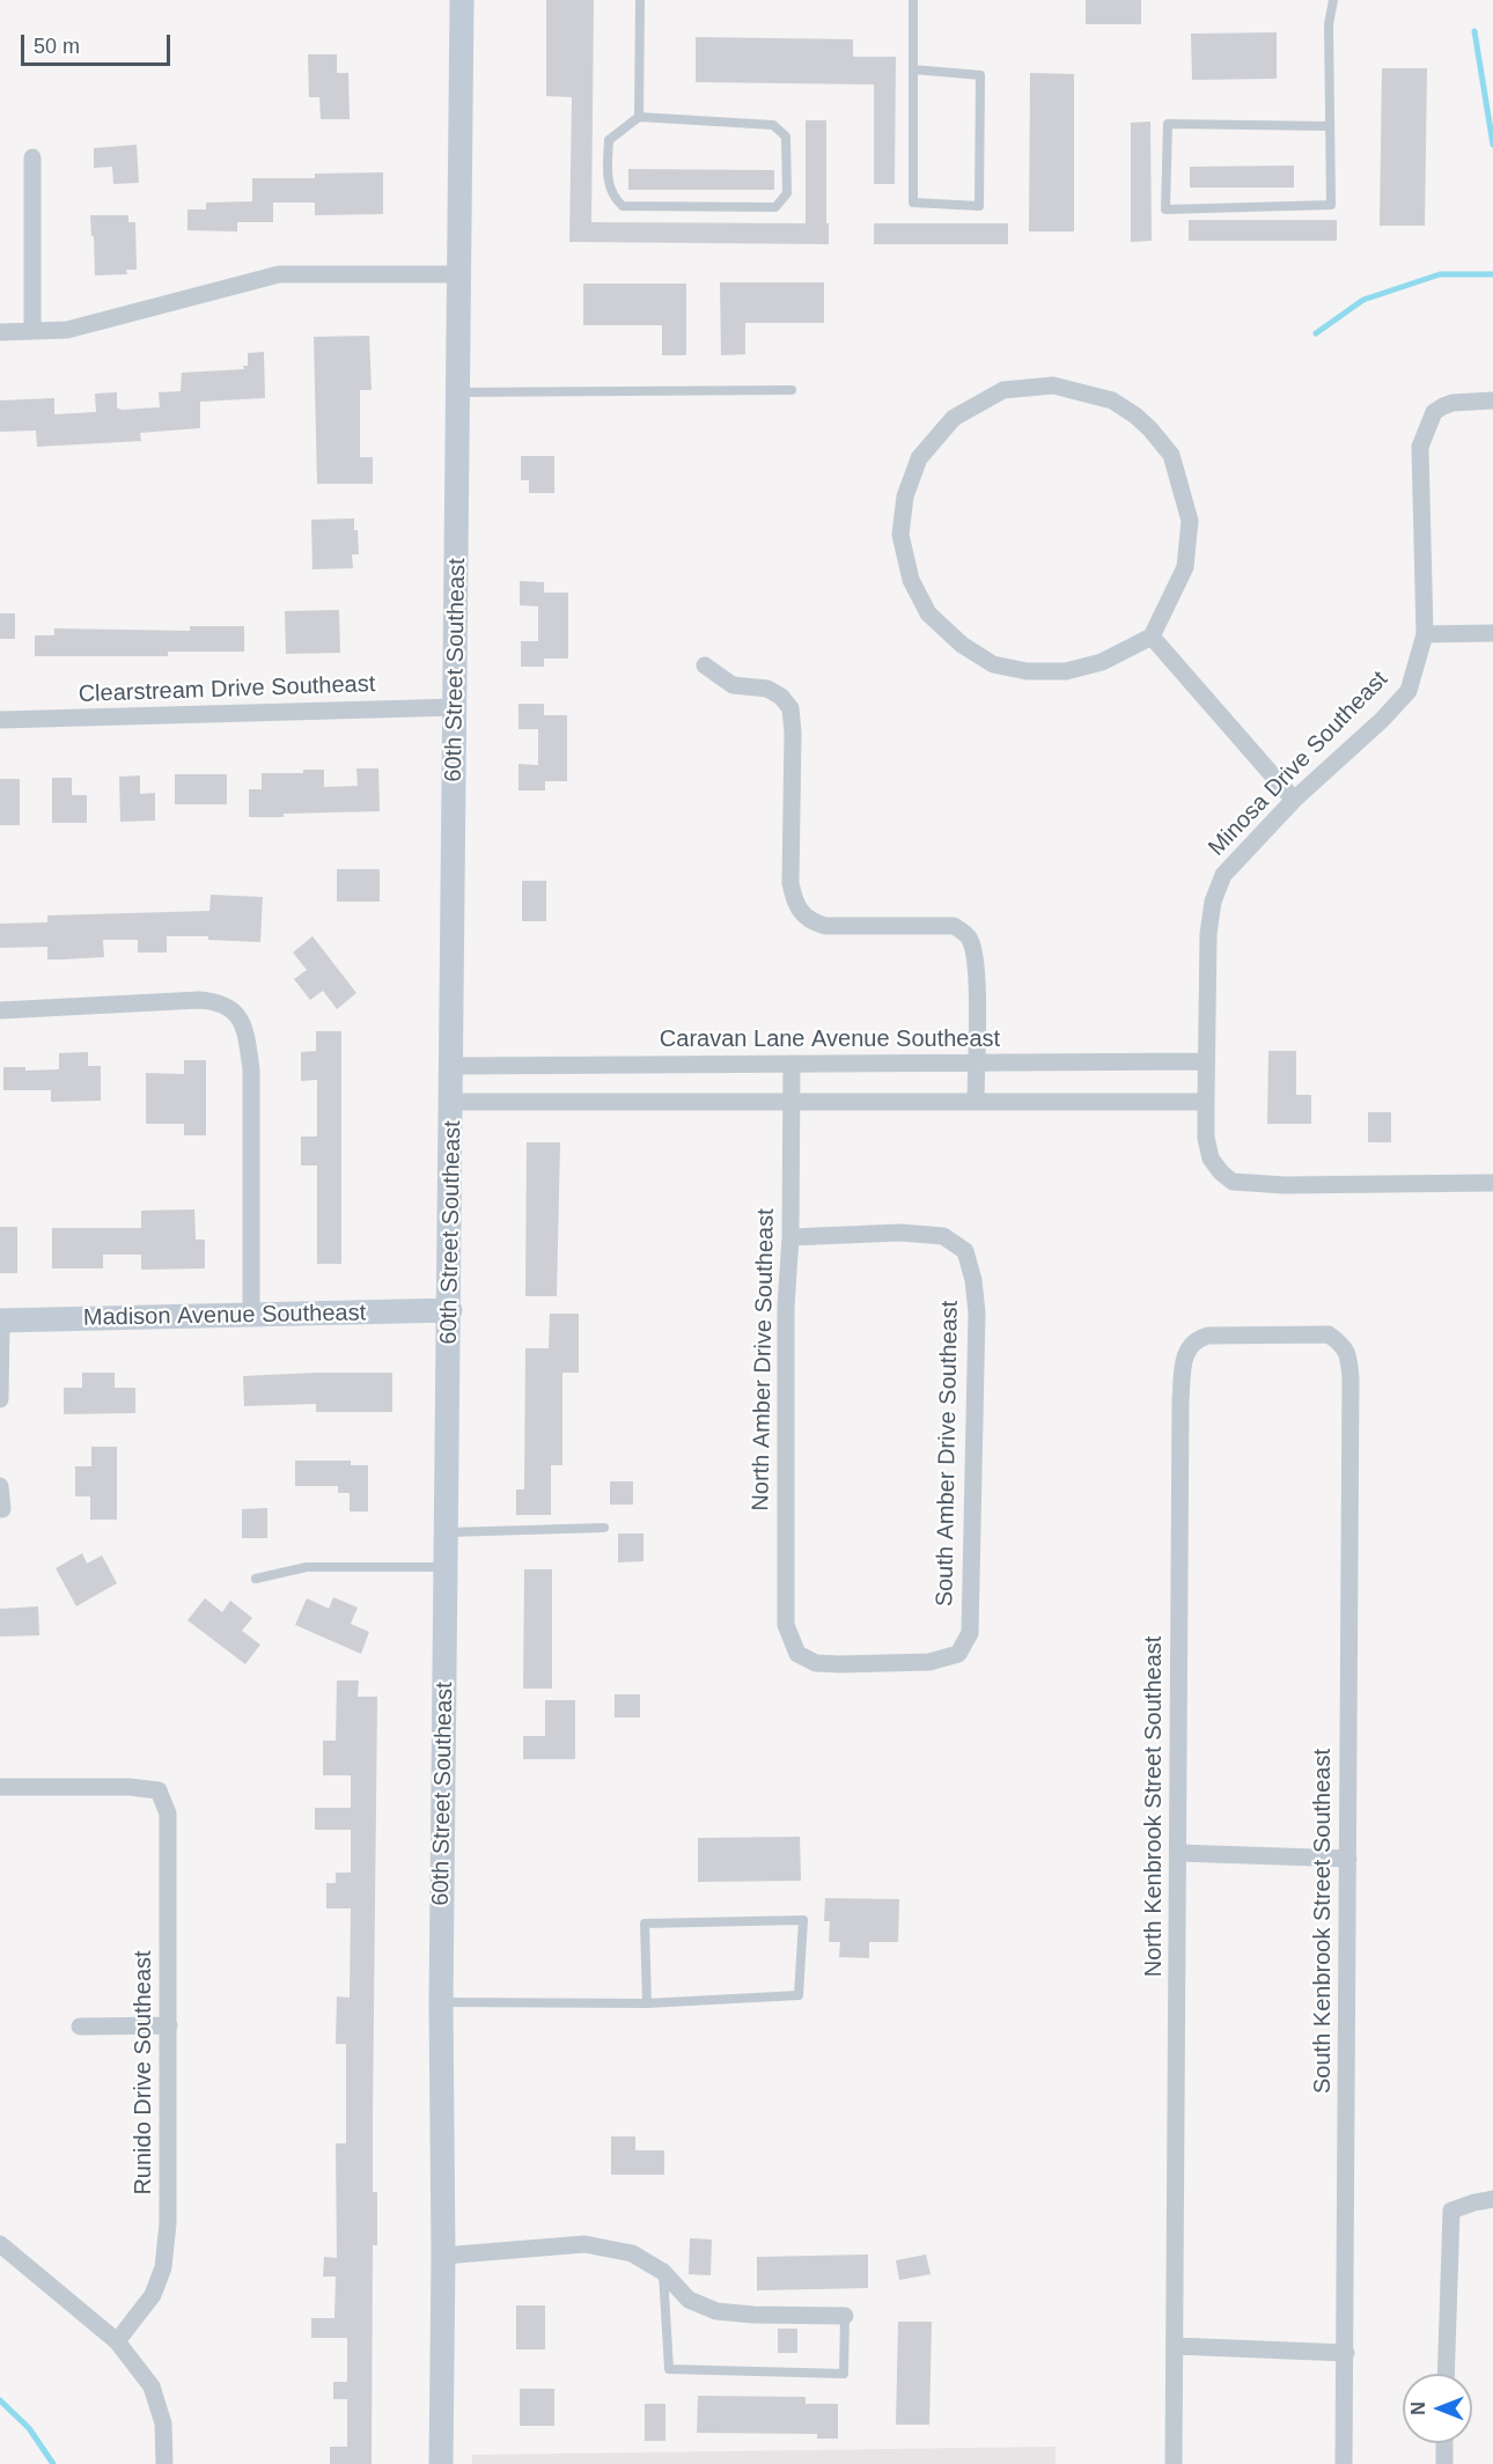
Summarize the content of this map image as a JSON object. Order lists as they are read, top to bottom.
{
  "streets": {
    "main road": ["60th Street Southeast", "Madison Avenue Southeast"],
    "street": [
      "Clearstream Drive Southeast",
      "Minosa Drive Southeast",
      "Caravan Lane Avenue Southeast",
      "North Amber Drive Southeast",
      "South Amber Drive Southeast",
      "North Kenbrook Street Southeast",
      "South Kenbrook Street Southeast",
      "Runido Drive Southeast"
    ]
  },
  "crossings": [
    ["60th Street Southeast", "Clearstream Drive Southeast"],
    ["60th Street Southeast", "Caravan Lane Avenue Southeast"],
    ["60th Street Southeast", "Madison Avenue Southeast"],
    ["Minosa Drive Southeast", "Caravan Lane Avenue Southeast"],
    ["Caravan Lane Avenue Southeast", "North Amber Drive Southeast"],
    ["North Amber Drive Southeast", "South Amber Drive Southeast"],
    ["North Kenbrook Street Southeast", "South Kenbrook Street Southeast"]
  ],
  "scale_bar": "50 m",
  "north": "left"
}
